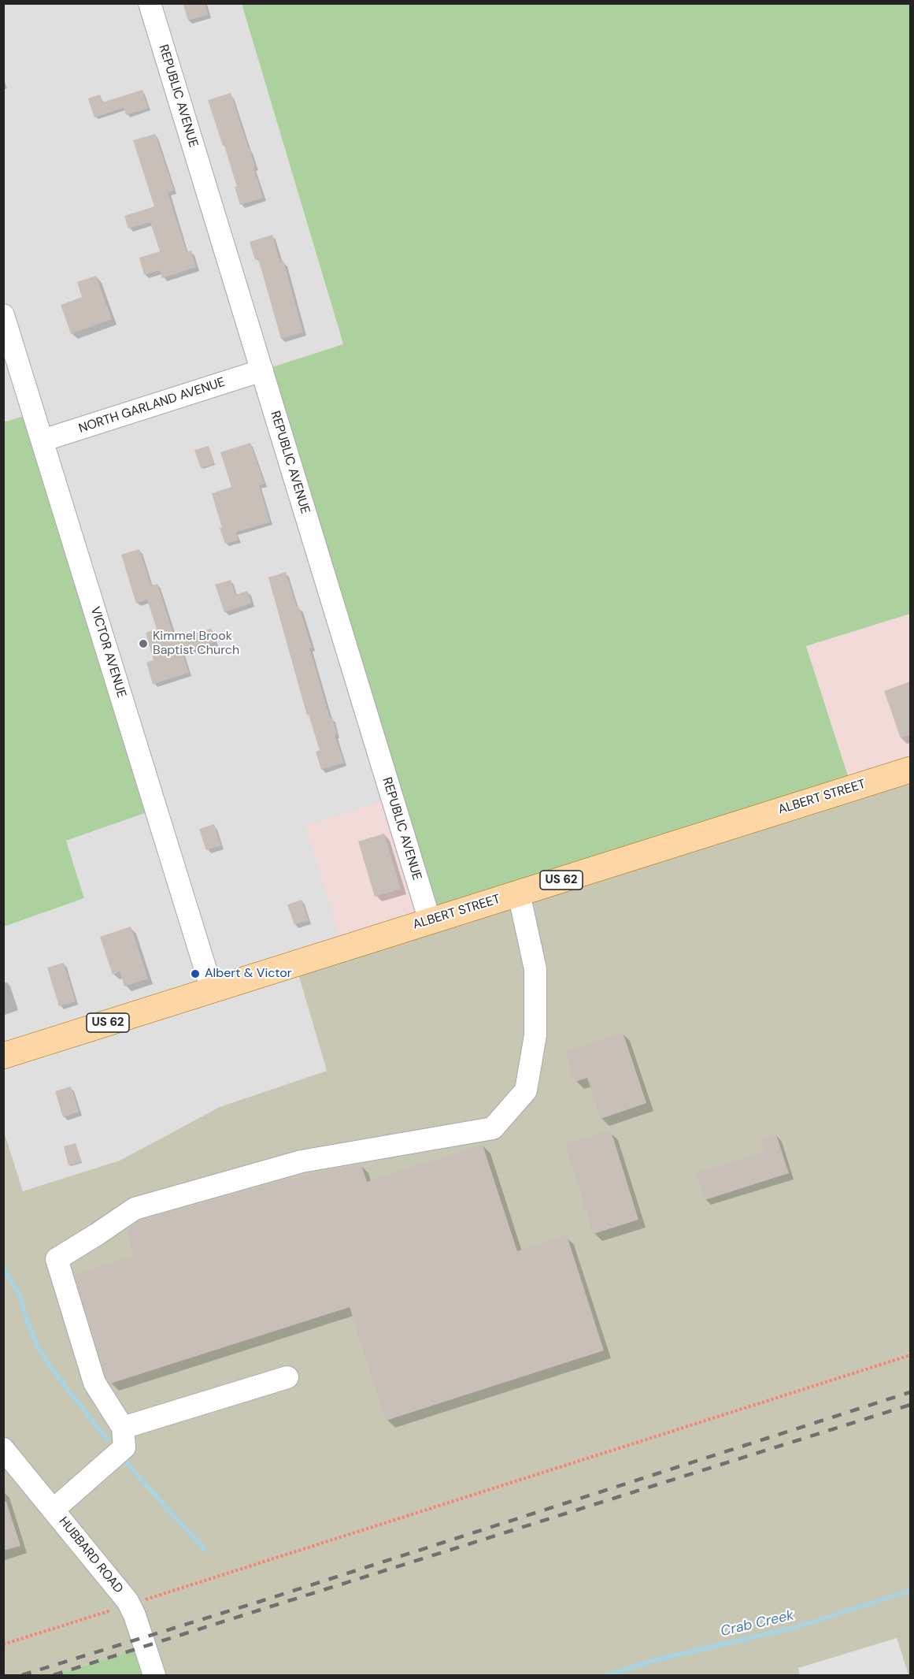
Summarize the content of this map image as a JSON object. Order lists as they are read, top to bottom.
{
  "streets": {
    "main road": ["ALBERT STREET", "US 62"],
    "street": [
      "REPUBLIC AVENUE",
      "NORTH GARLAND AVENUE",
      "VICTOR AVENUE",
      "HUBBARD ROAD"
    ]
  },
  "crossings": [
    ["REPUBLIC AVENUE", "NORTH GARLAND AVENUE"],
    ["REPUBLIC AVENUE", "ALBERT STREET"],
    ["NORTH GARLAND AVENUE", "VICTOR AVENUE"],
    ["VICTOR AVENUE", "ALBERT STREET"]
  ],
  "water": ["Crab Creek"],
  "places": ["Kimmel Brook Baptist Church", "Albert & Victor"]
}
